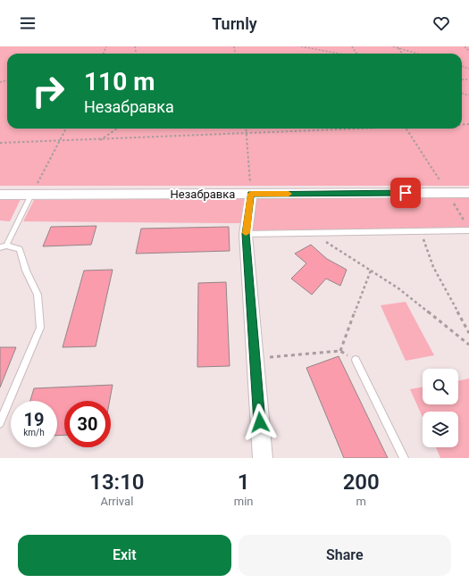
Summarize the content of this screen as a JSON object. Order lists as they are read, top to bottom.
{
  "streets": {
    "street": ["Незабравка"]
  },
  "page": {
    "header": "Turnly",
    "turn": ["110 m", "Незабравка"],
    "speed": "19 km/h",
    "limit": "30",
    "eta": [
      "13:10",
      "Arrival",
      "1",
      "min",
      "200",
      "m"
    ],
    "buttons": ["Exit", "Share"]
  }
}
